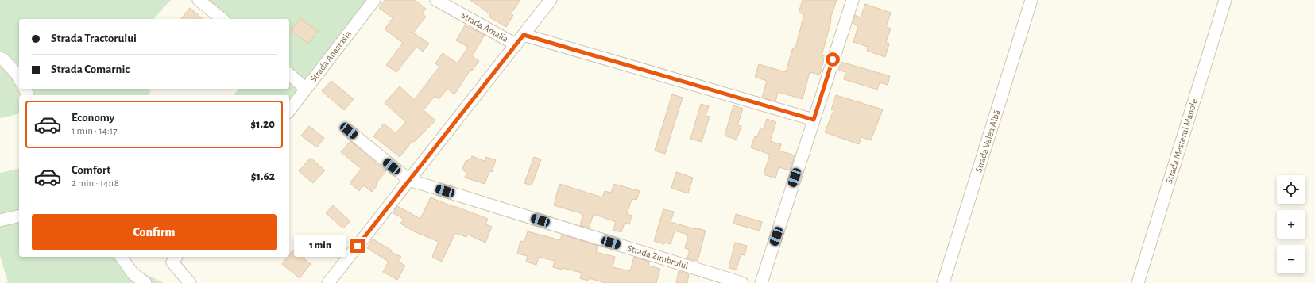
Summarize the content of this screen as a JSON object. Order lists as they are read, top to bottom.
{
  "streets": {
    "street": [
      "Strada Amalia",
      "Strada Anastasia",
      "Strada Valea Albă",
      "Strada Meșterul Manole",
      "Strada Zimbrului"
    ]
  },
  "page": {
    "banner": ["Strada Tractorului", "Strada Comarnic"],
    "list": [
      {
        "name": "Economy",
        "note": "1 min · 14:17",
        "value": "$1.20"
      },
      {
        "name": "Comfort",
        "note": "2 min · 14:18",
        "value": "$1.62"
      }
    ],
    "map_buttons": ["+", "−"],
    "buttons": "Confirm",
    "bubble": "1 min"
  }
}
